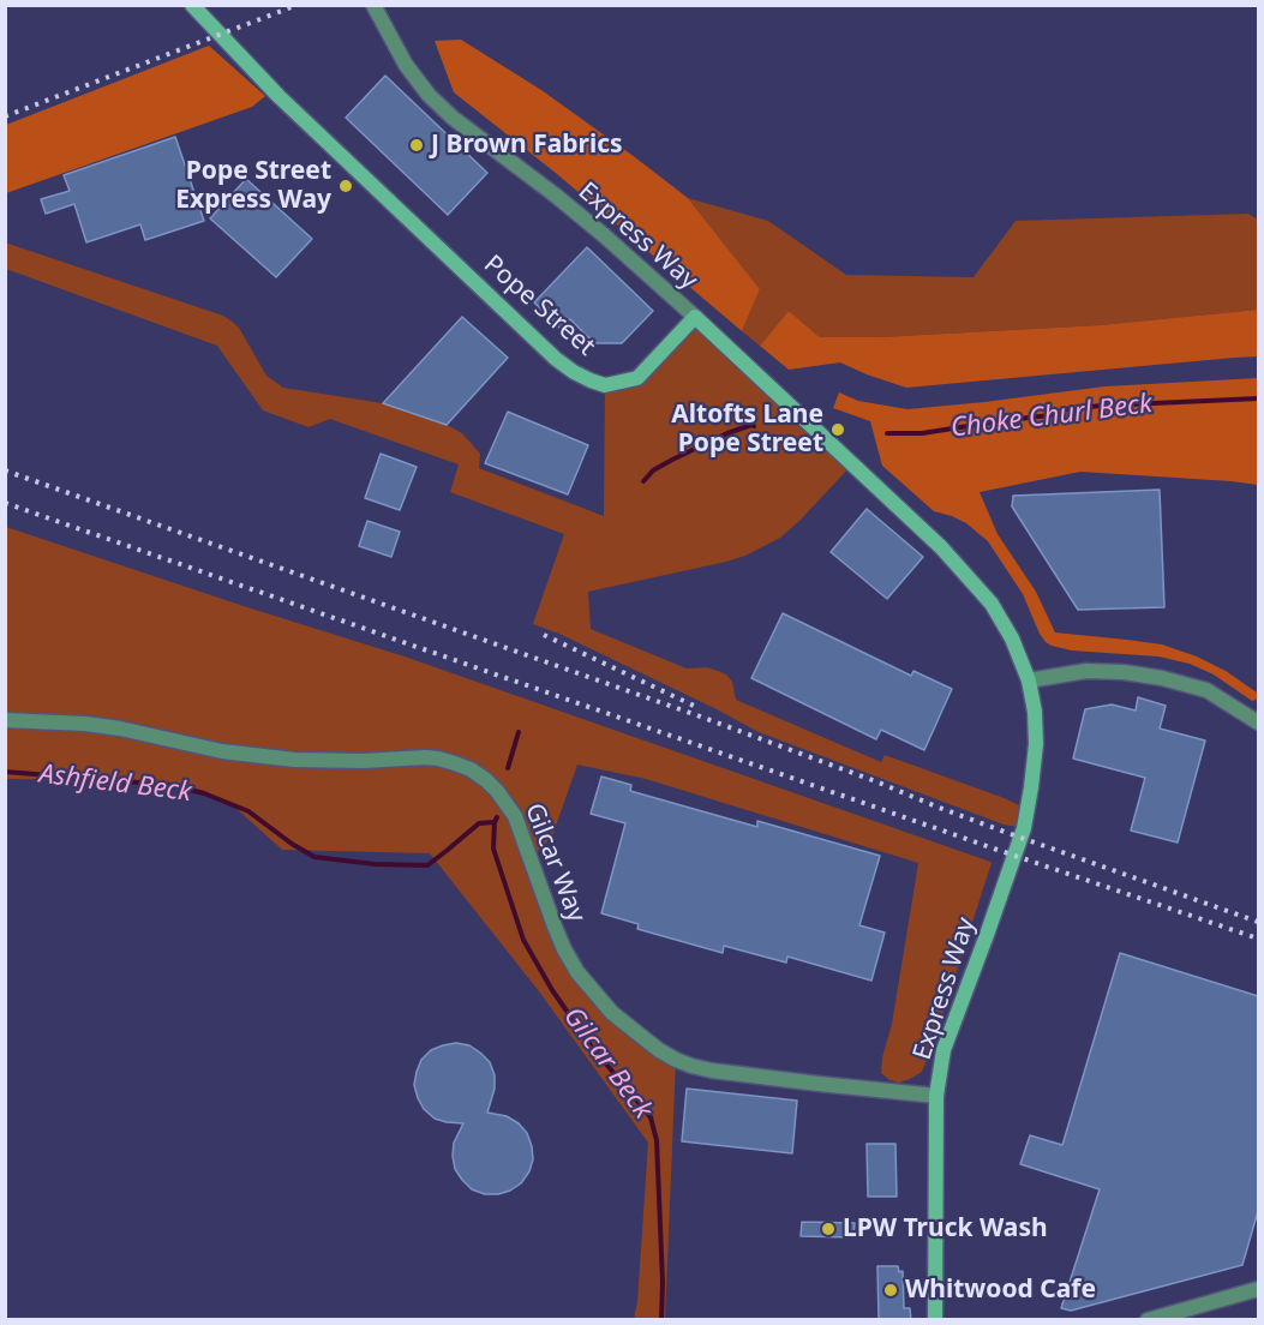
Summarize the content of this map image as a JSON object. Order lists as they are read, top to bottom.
{
  "streets": {
    "street": ["Express Way", "Pope Street", "Gilcar Way"]
  },
  "crossings": [
    ["Express Way", "Pope Street"],
    ["Express Way", "Gilcar Way"]
  ],
  "water": ["Choke Churl Beck", "Ashfield Beck", "Gilcar Beck"],
  "places": [
    "J Brown Fabrics",
    "Pope Street Express Way",
    "Altofts Lane Pope Street",
    "LPW Truck Wash",
    "Whitwood Cafe"
  ]
}
